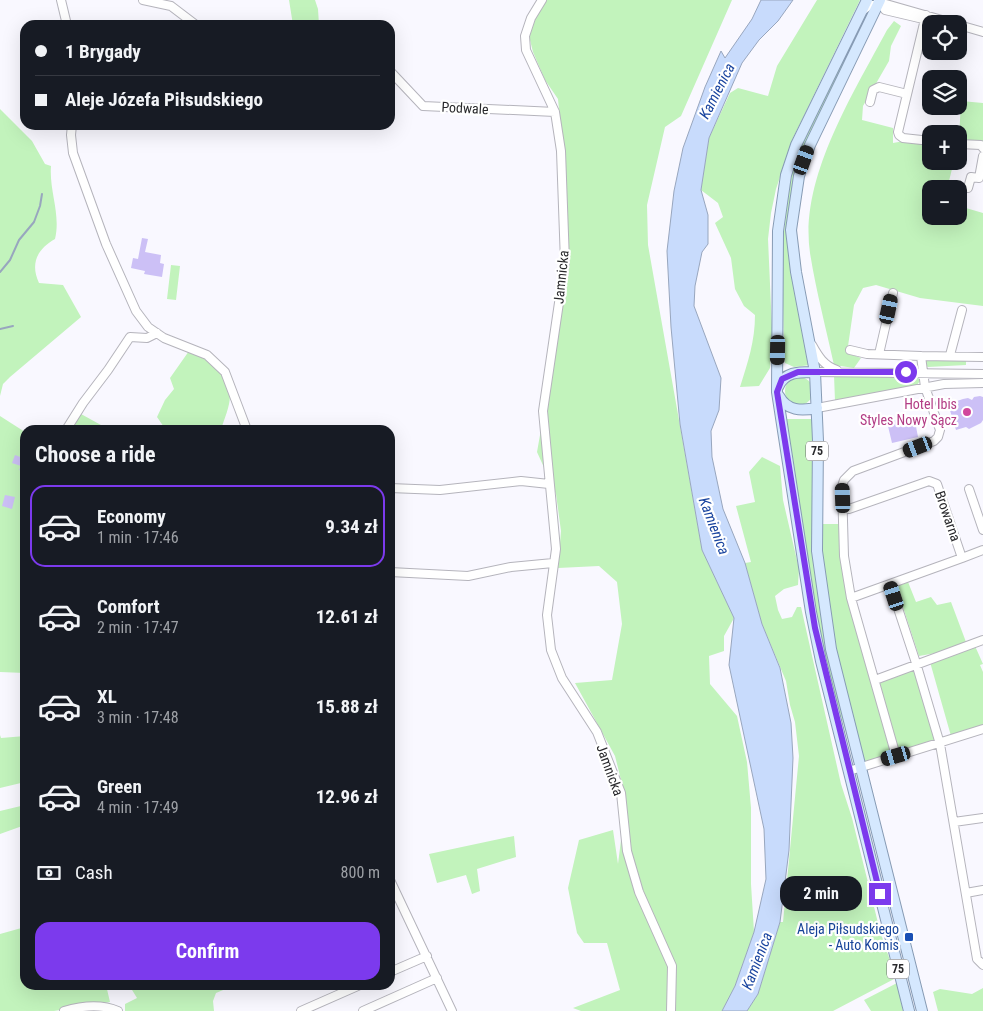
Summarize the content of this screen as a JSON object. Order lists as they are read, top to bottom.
{
  "streets": {
    "main road": ["75"],
    "street": ["Podwale", "Jamnicka", "Browarna"]
  },
  "crossings": [
    ["Podwale", "Jamnicka"]
  ],
  "water": ["Kamienica"],
  "places": {
    "other": ["Hotel Ibis Styles Nowy Sącz"],
    "transit": ["Aleja Piłsudskiego - Auto Komis"]
  },
  "page": {
    "map_buttons": ["+", "−"],
    "banner": ["1 Brygady", "Aleje Józefa Piłsudskiego"],
    "heading": "Choose a ride",
    "list": [
      {
        "name": "Economy",
        "note": "1 min · 17:46",
        "value": "9.34 zł"
      },
      {
        "name": "Comfort",
        "note": "2 min · 17:47",
        "value": "12.61 zł"
      },
      {
        "name": "XL",
        "note": "3 min · 17:48",
        "value": "15.88 zł"
      },
      {
        "name": "Green",
        "note": "4 min · 17:49",
        "value": "12.96 zł"
      }
    ],
    "pay": ["Cash", "800 m"],
    "bubble": "2 min",
    "buttons": "Confirm"
  }
}
